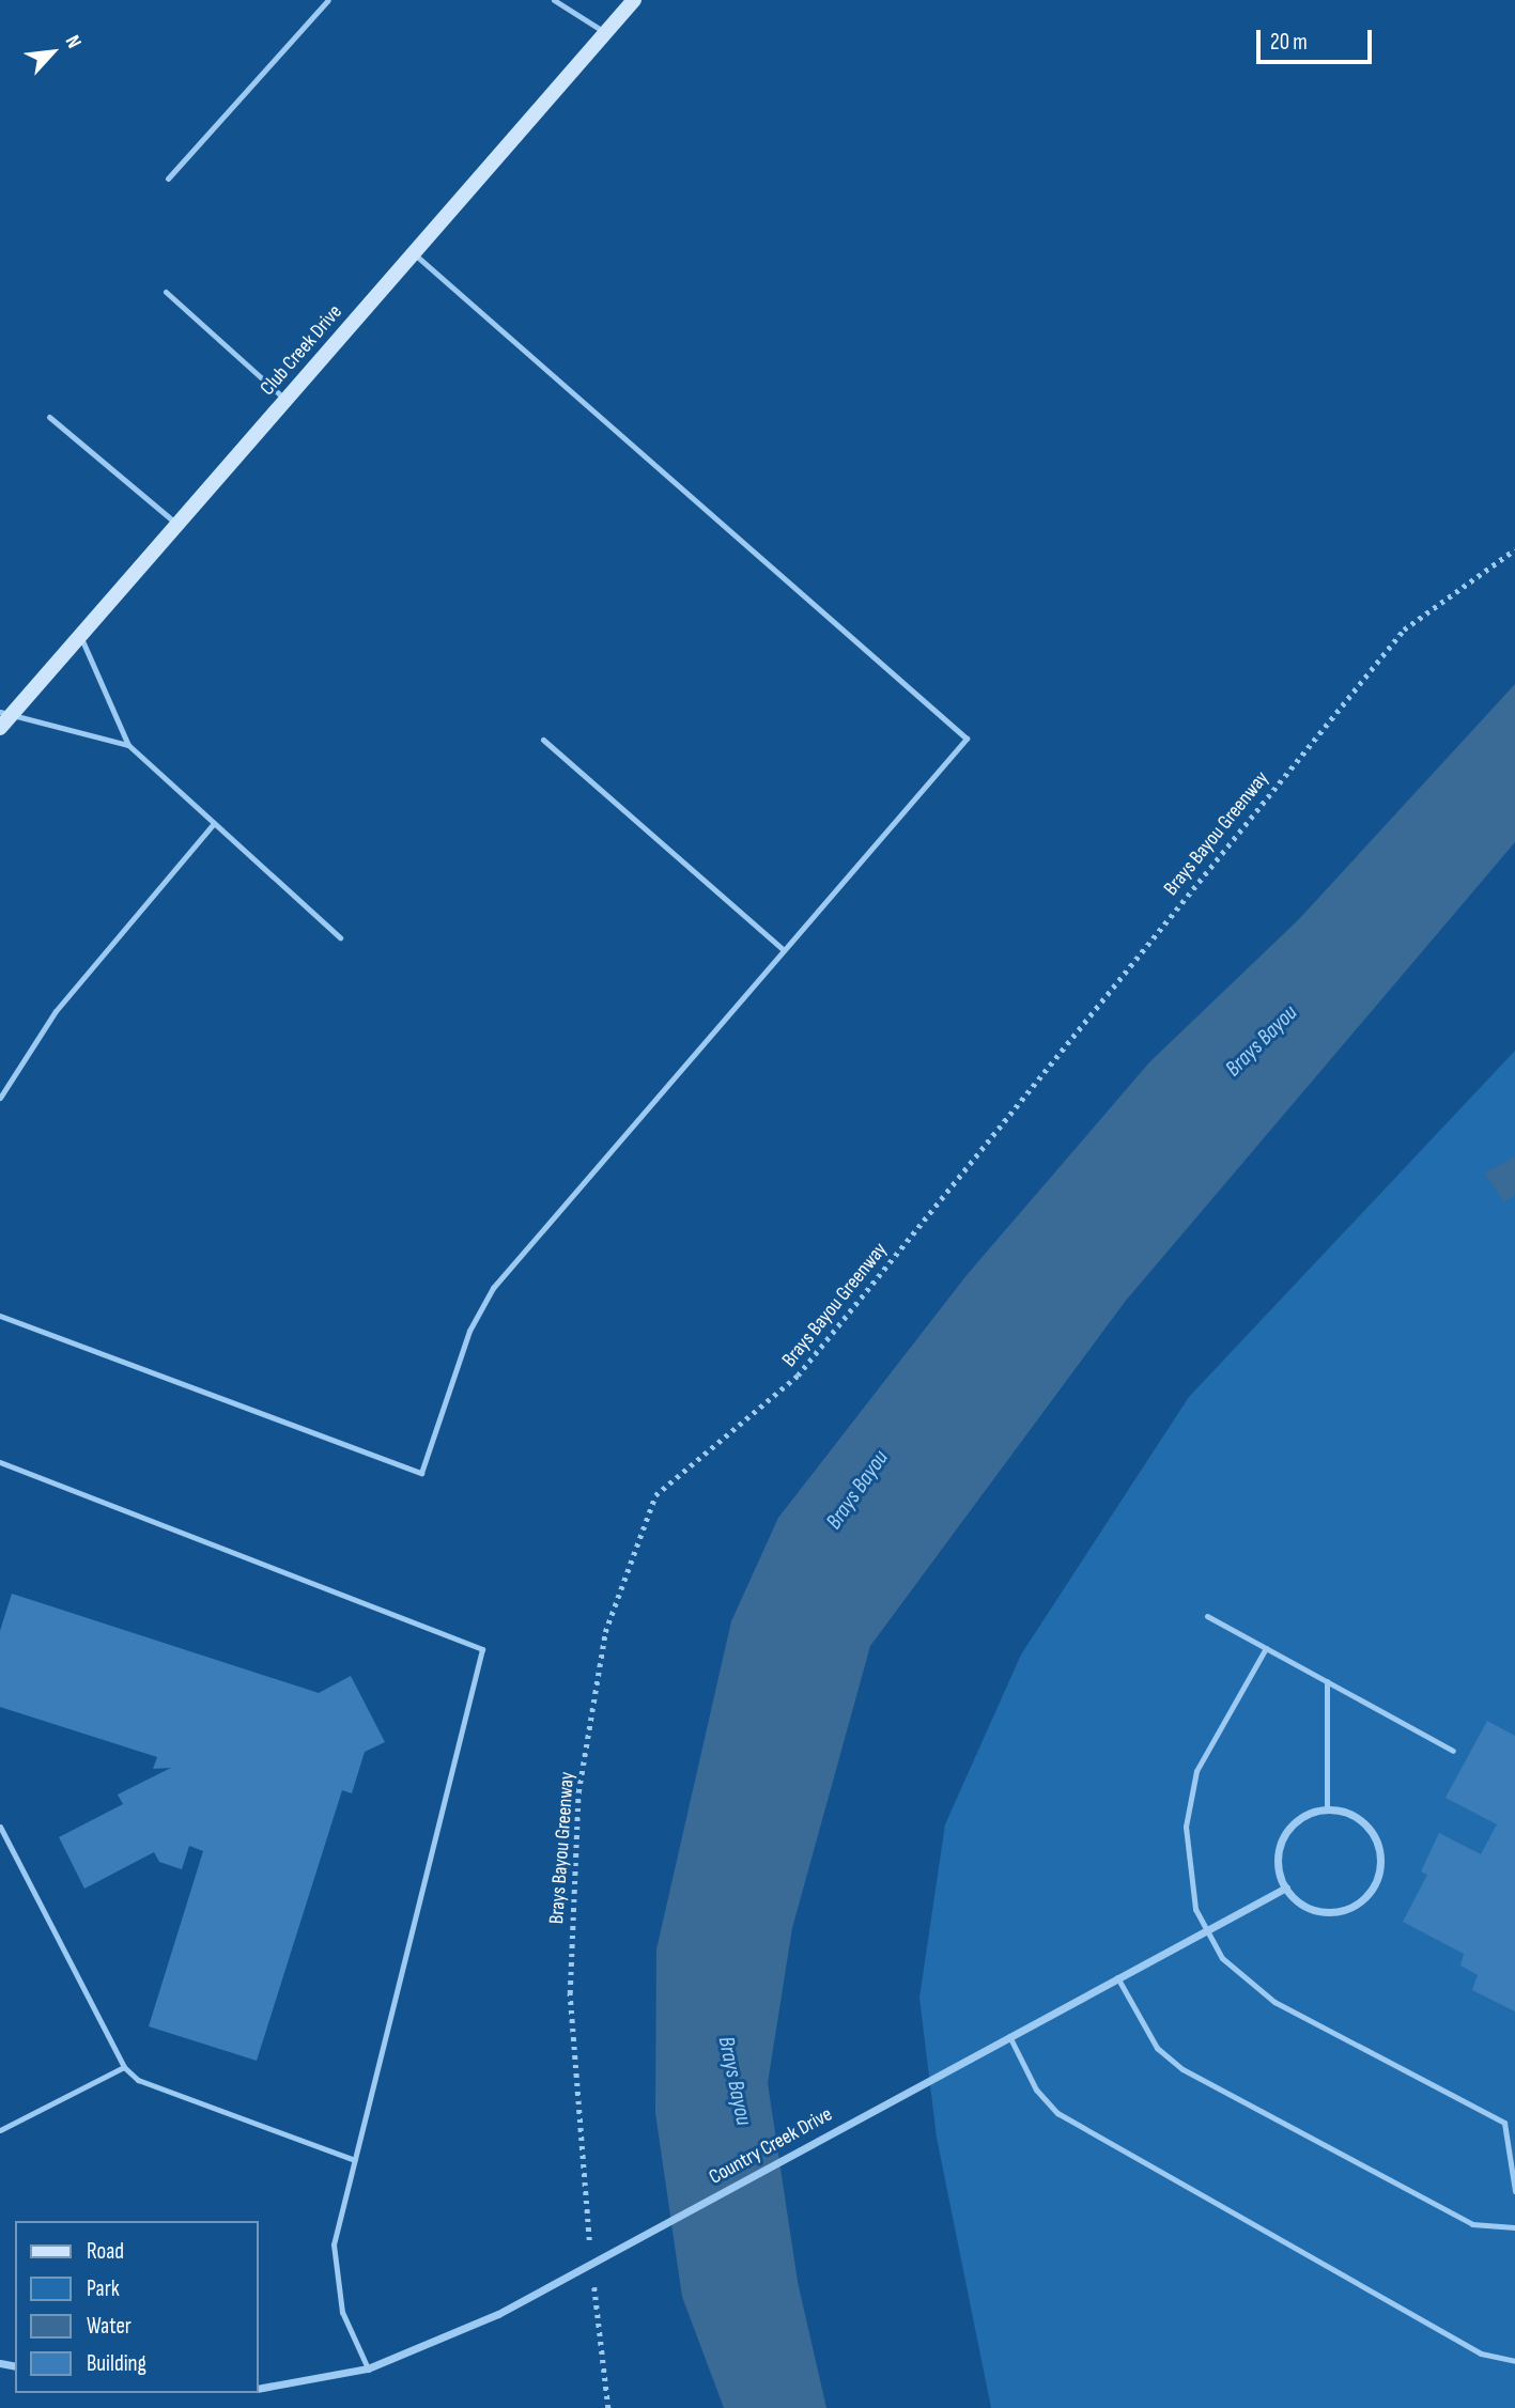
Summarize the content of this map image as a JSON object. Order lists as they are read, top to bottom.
{
  "streets": {
    "street": ["Club Creek Drive", "Country Creek Drive"],
    "path": ["Brays Bayou Greenway"]
  },
  "water": ["Brays Bayou"],
  "legend": [
    "Road",
    "Park",
    "Water",
    "Building"
  ],
  "scale_bar": "20 m",
  "north": "top right"
}
